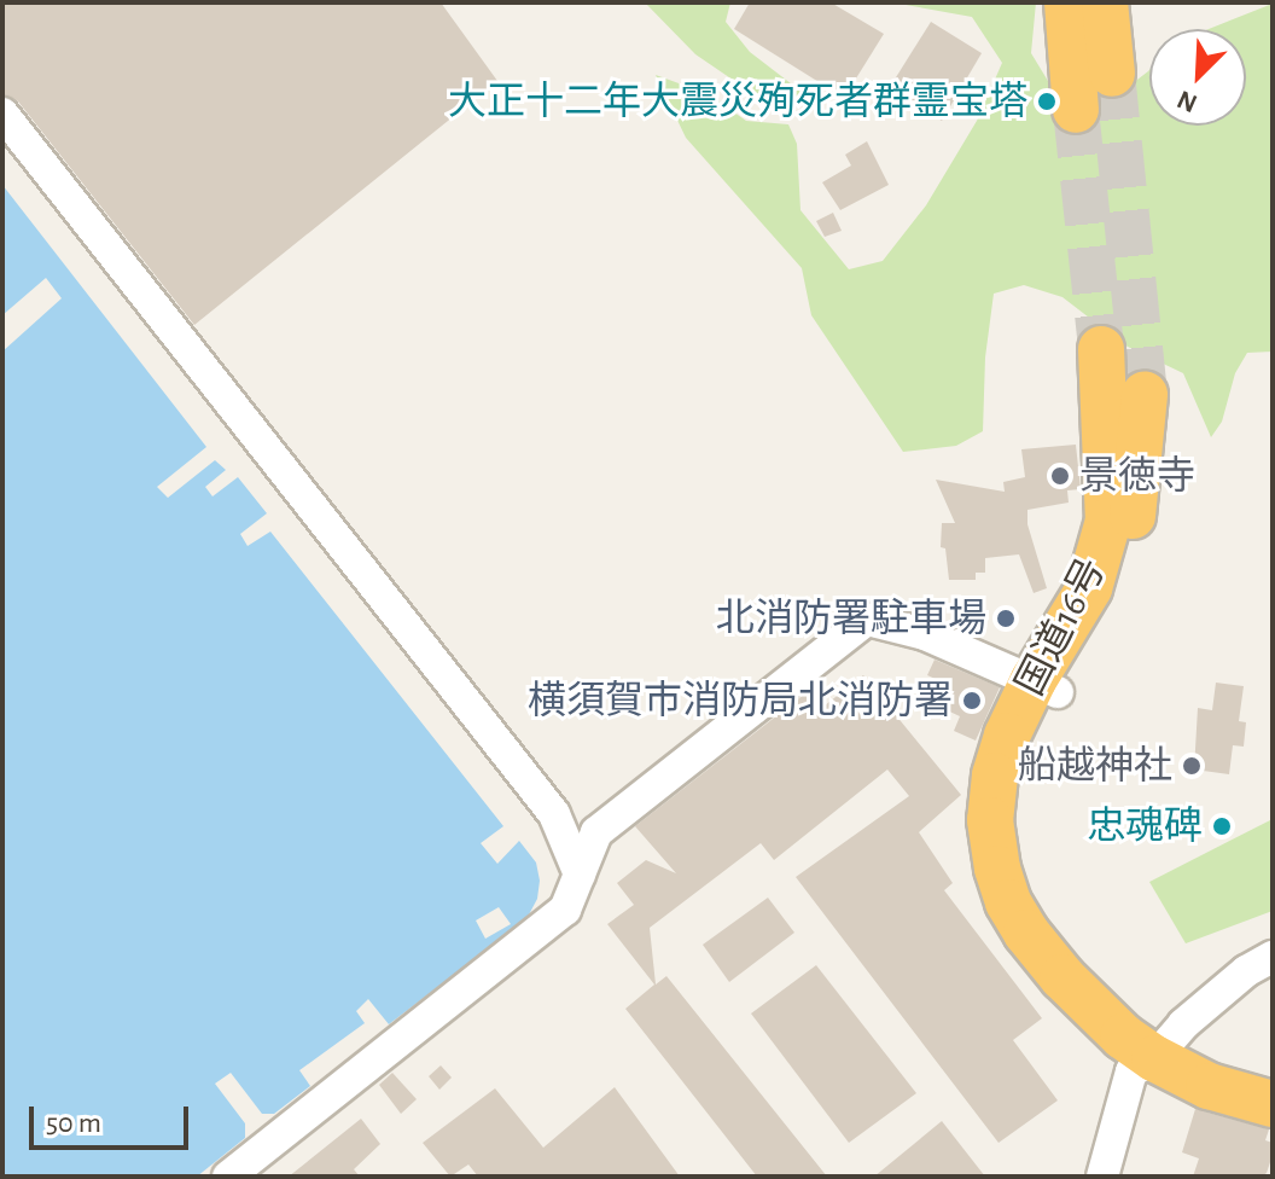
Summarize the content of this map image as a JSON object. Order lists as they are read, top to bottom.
{
  "streets": {
    "highway": ["国道16号"]
  },
  "places": [
    "大正十二年大震災殉死者群霊宝塔",
    "景徳寺",
    "北消防署駐車場",
    "横須賀市消防局北消防署",
    "船越神社",
    "忠魂碑"
  ],
  "scale_bar": "50 m",
  "north": "bottom left"
}
